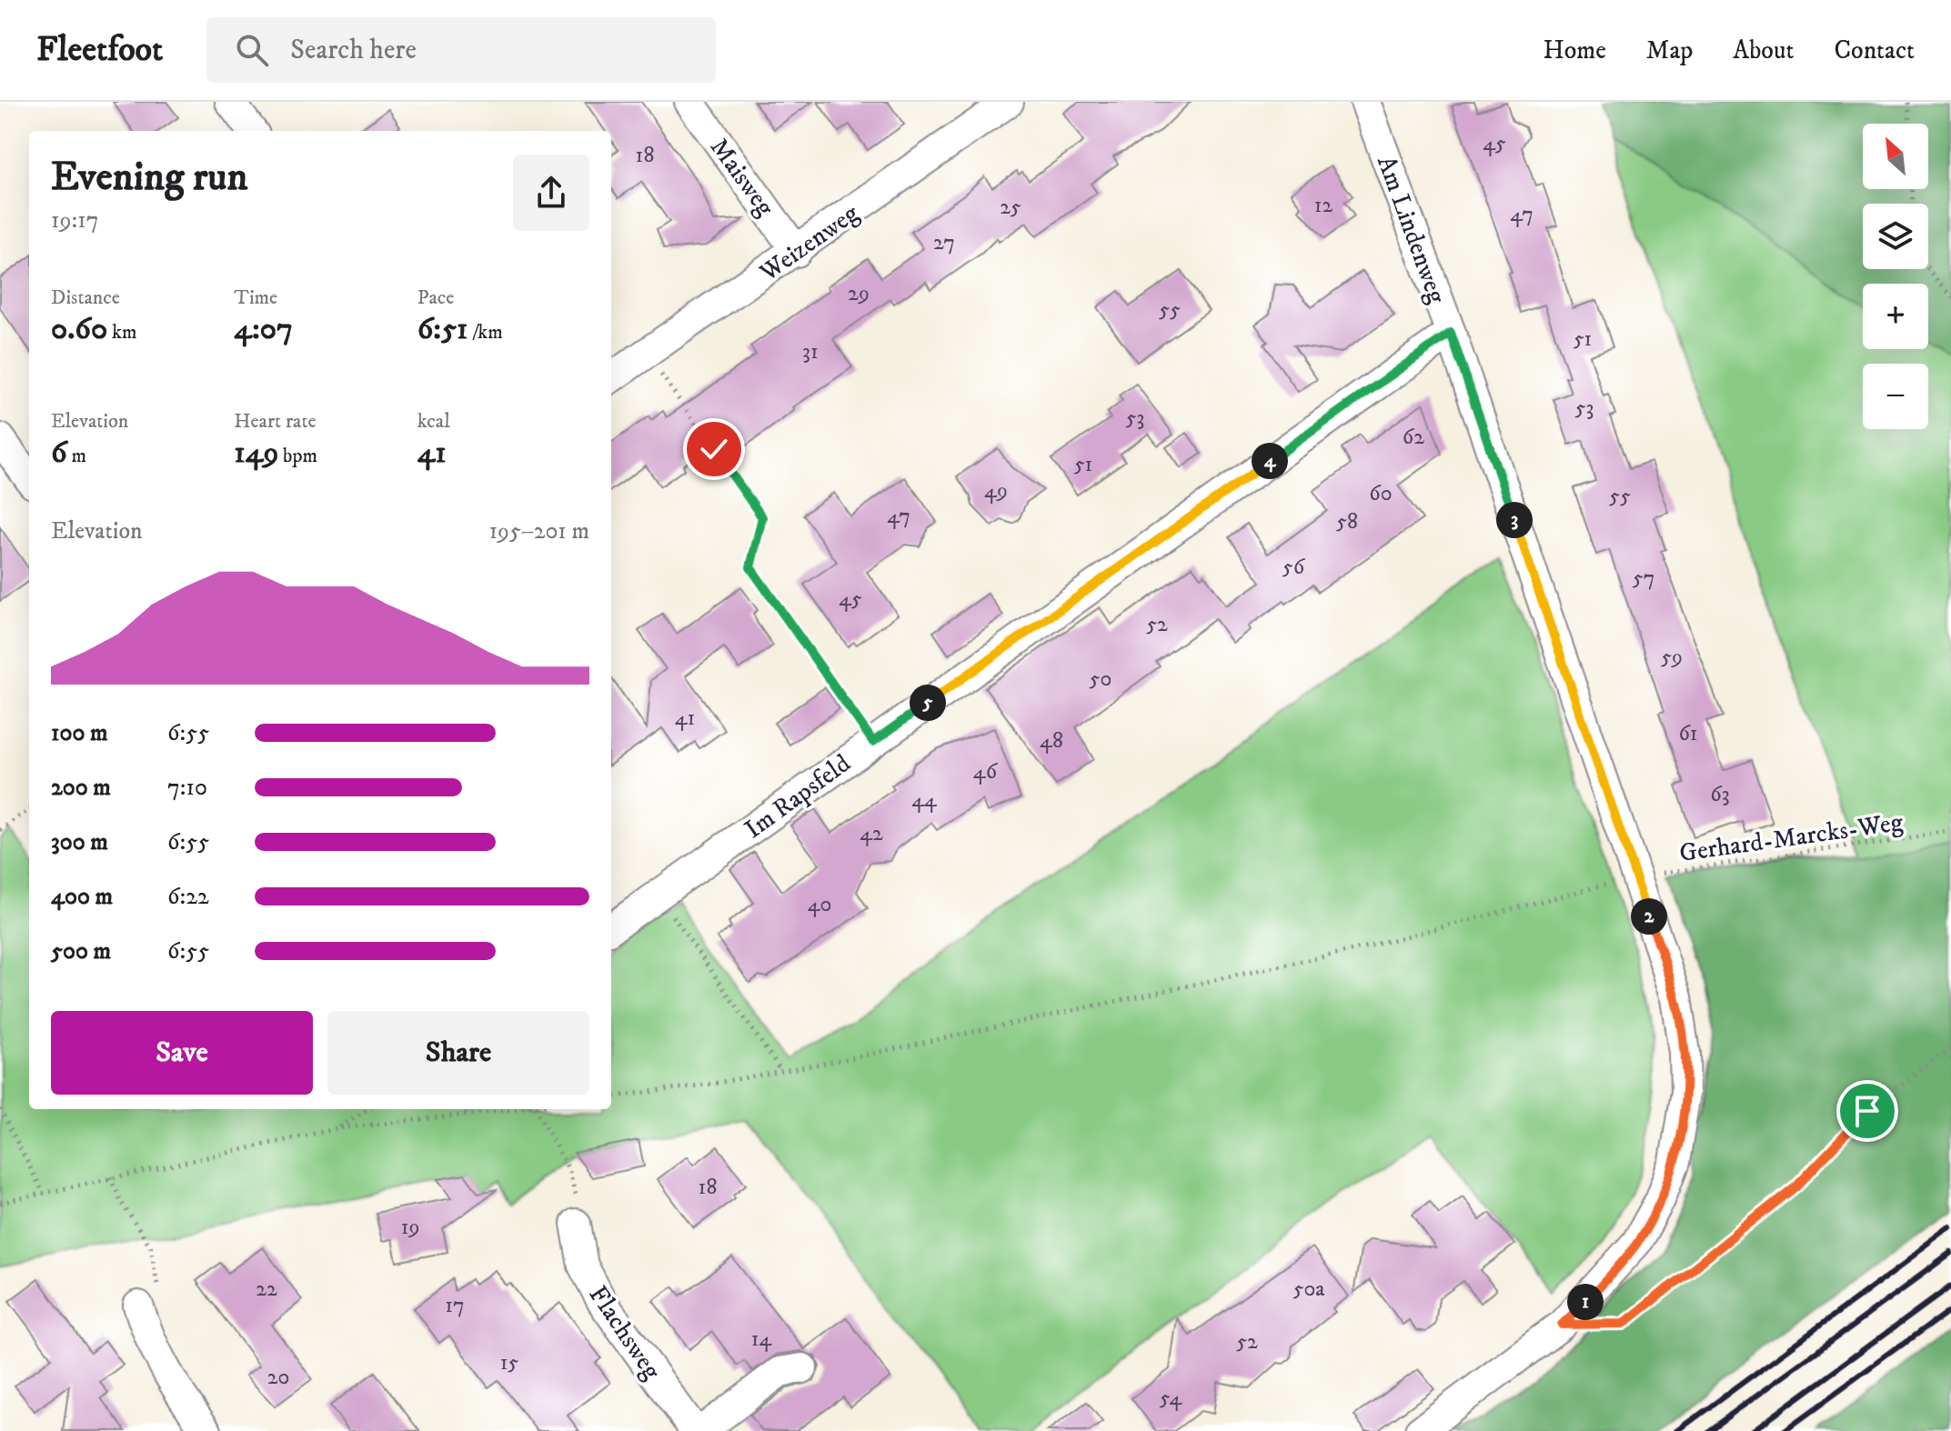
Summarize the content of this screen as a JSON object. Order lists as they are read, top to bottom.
{
  "streets": {
    "street": [
      "Maisweg",
      "Am Lindenweg",
      "Weizenweg",
      "Im Rapsfeld",
      "Flachsweg"
    ],
    "path": ["Gerhard-Marcks-Weg"]
  },
  "crossings": [
    ["Maisweg", "Weizenweg"],
    ["Am Lindenweg", "Im Rapsfeld"],
    ["Am Lindenweg", "Gerhard-Marcks-Weg"]
  ],
  "house_numbers": [
    "45",
    "18",
    "12",
    "25",
    "47",
    "27",
    "29",
    "55",
    "51",
    "31",
    "53",
    "53",
    "62",
    "51",
    "49",
    "60",
    "55",
    "47",
    "58",
    "56",
    "57",
    "45",
    "52",
    "59",
    "50",
    "41",
    "61",
    "48",
    "46",
    "63",
    "44",
    "42",
    "40",
    "18",
    "19",
    "22",
    "50a",
    "17",
    "14",
    "52",
    "15",
    "20",
    "54"
  ],
  "north": "top left",
  "page": {
    "header": "Fleetfoot",
    "search": "Search here",
    "nav": [
      "Home",
      "Map",
      "About",
      "Contact"
    ],
    "map_buttons": ["+", "−"],
    "heading": ["Evening run", "19:17"],
    "stats": [
      ["Distance", "0.60 km"],
      ["Time", "4:07"],
      ["Pace", "6:51 /km"],
      ["Elevation", "6 m"],
      ["Heart rate", "149 bpm"],
      ["kcal", "41"]
    ],
    "pins": [
      "4",
      "3",
      "5",
      "2",
      "1"
    ],
    "chart": ["Elevation", "195–201 m"],
    "list": [
      {
        "name": "100 m",
        "note": "6:55"
      },
      {
        "name": "200 m",
        "note": "7:10"
      },
      {
        "name": "300 m",
        "note": "6:55"
      },
      {
        "name": "400 m",
        "note": "6:22"
      },
      {
        "name": "500 m",
        "note": "6:55"
      }
    ],
    "buttons": ["Save", "Share"]
  }
}
